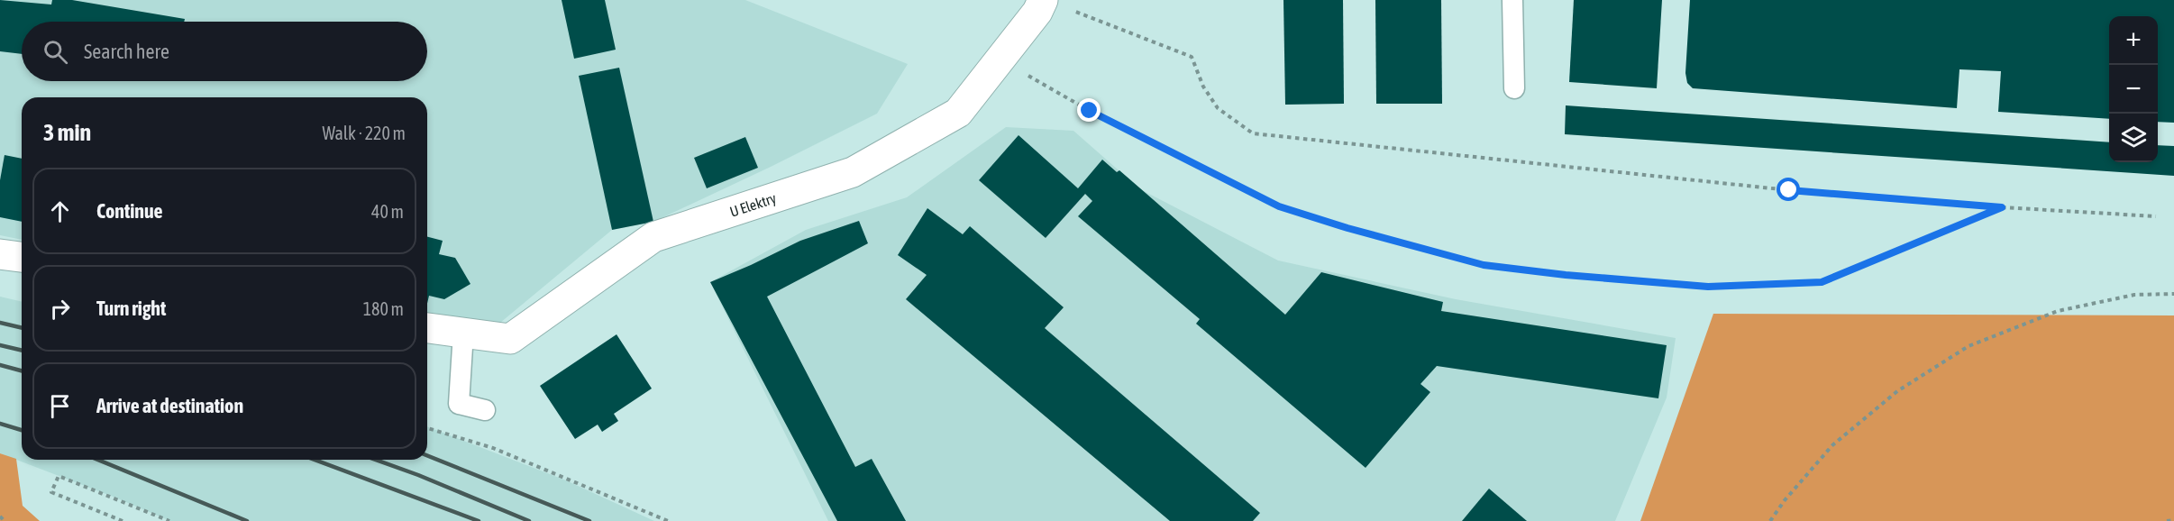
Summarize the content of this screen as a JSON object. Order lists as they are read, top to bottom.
{
  "streets": {
    "street": ["U Elektry"]
  },
  "page": {
    "map_buttons": ["+", "−"],
    "search": "Search here",
    "heading": ["3 min", "Walk · 220 m"],
    "list": [
      ["Continue", "40 m"],
      ["Turn right", "180 m"],
      "Arrive at destination"
    ]
  }
}
